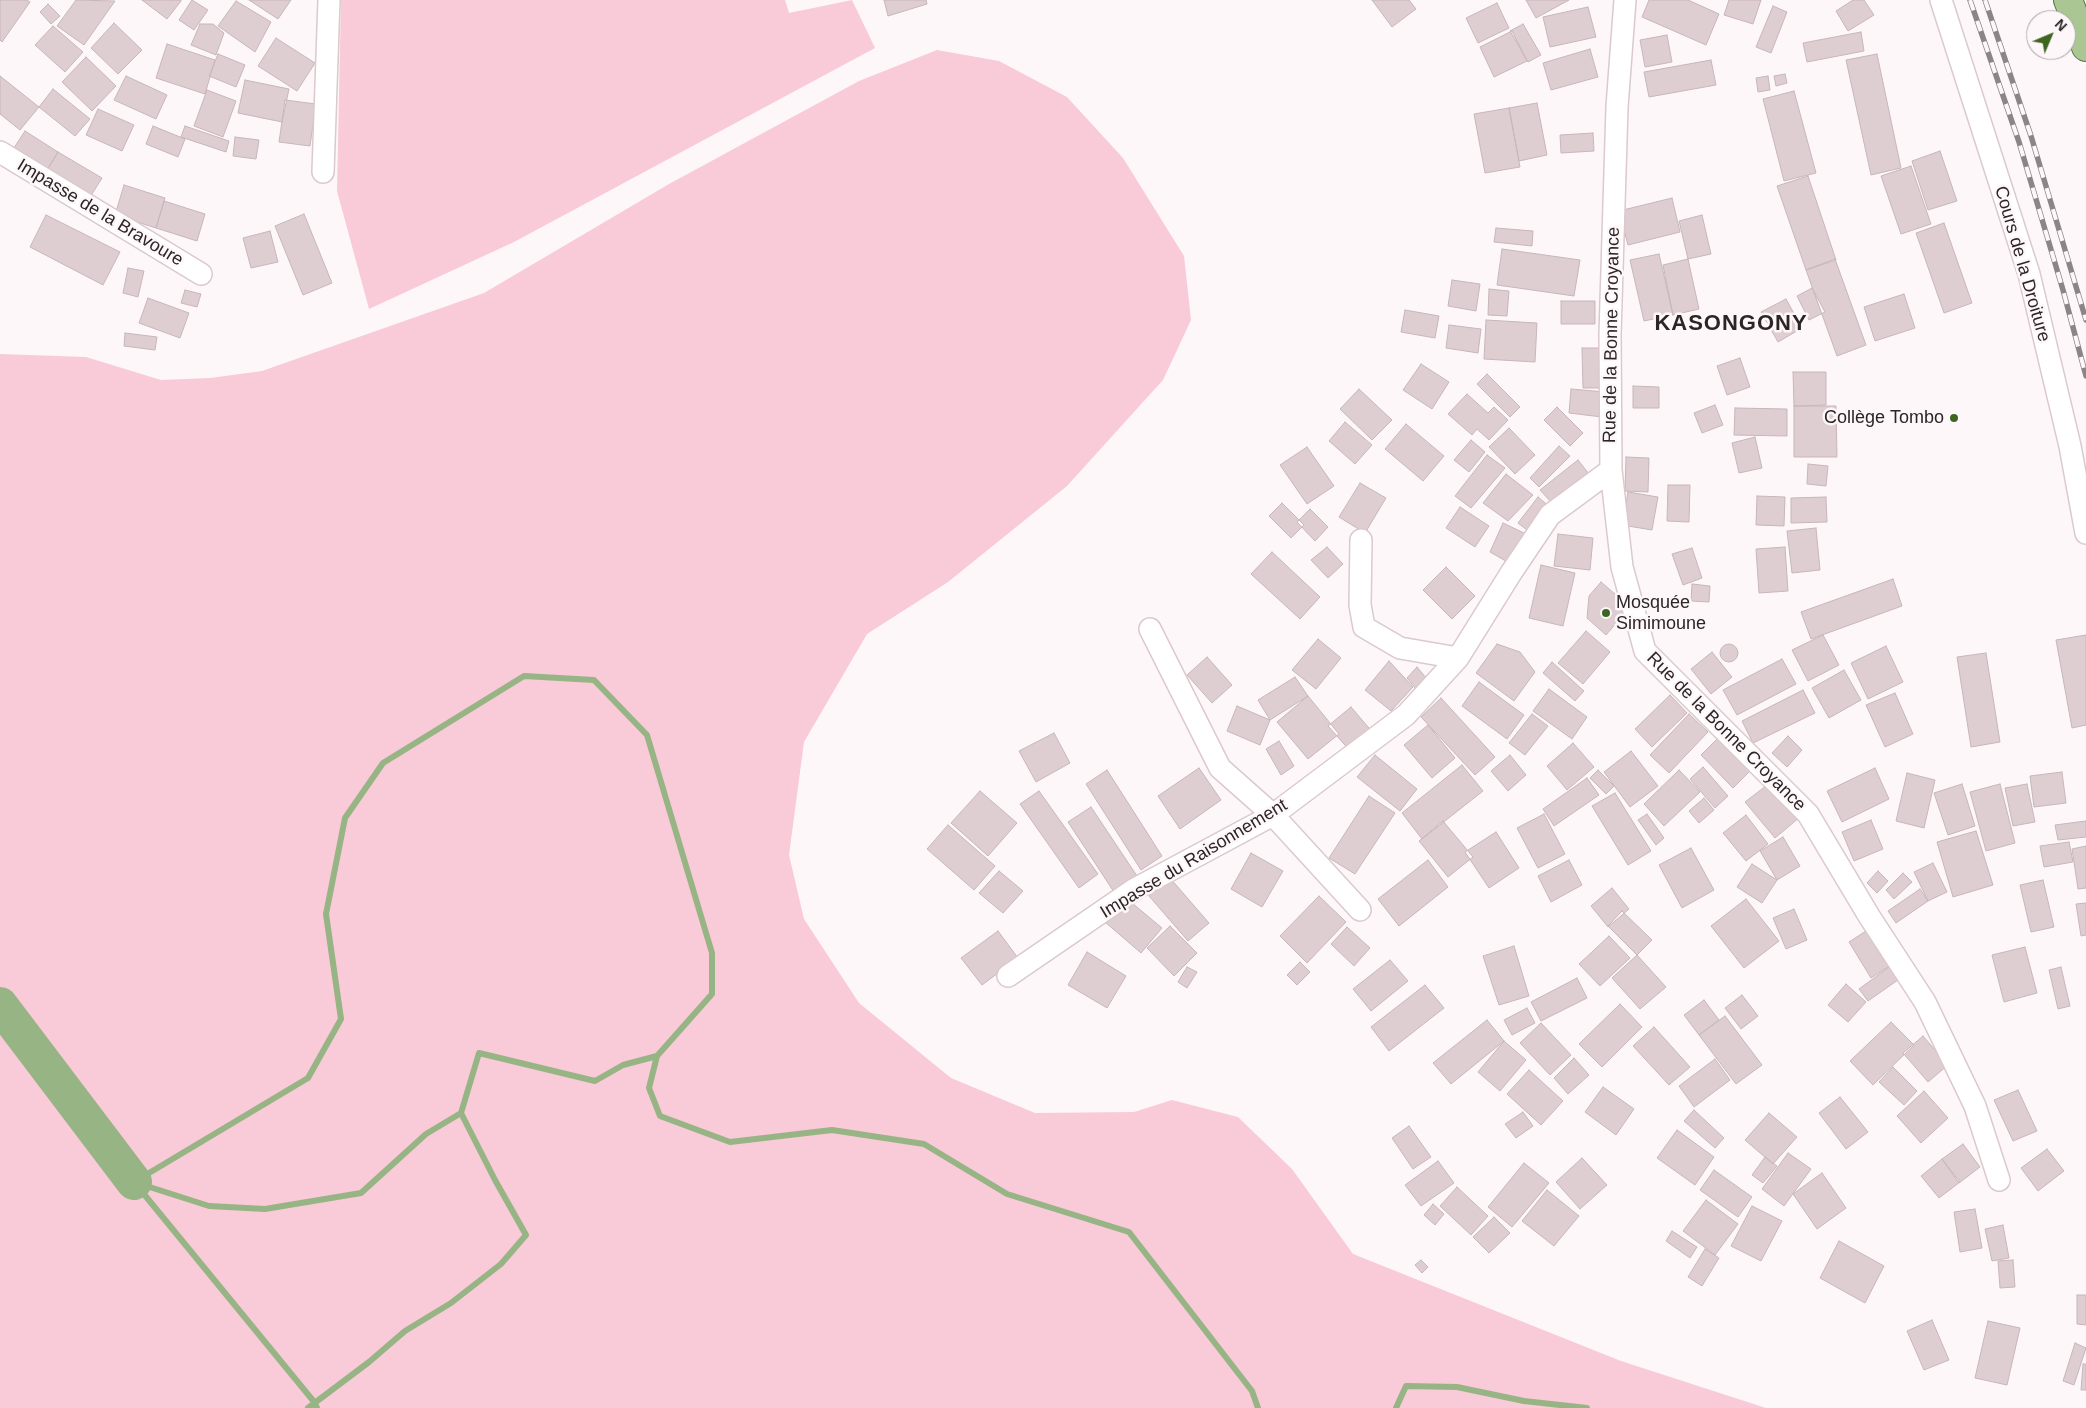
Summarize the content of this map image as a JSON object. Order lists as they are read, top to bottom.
{
  "streets": {
    "street": [
      "Impasse de la Bravoure",
      "Cours de la Droiture",
      "Rue de la Bonne Croyance",
      "Impasse du Raisonnement"
    ]
  },
  "crossings": [
    ["Rue de la Bonne Croyance", "Impasse du Raisonnement"]
  ],
  "districts": ["KASONGONY"],
  "places": ["Collège Tombo", "Mosquée Simimoune"],
  "north": "top right"
}
